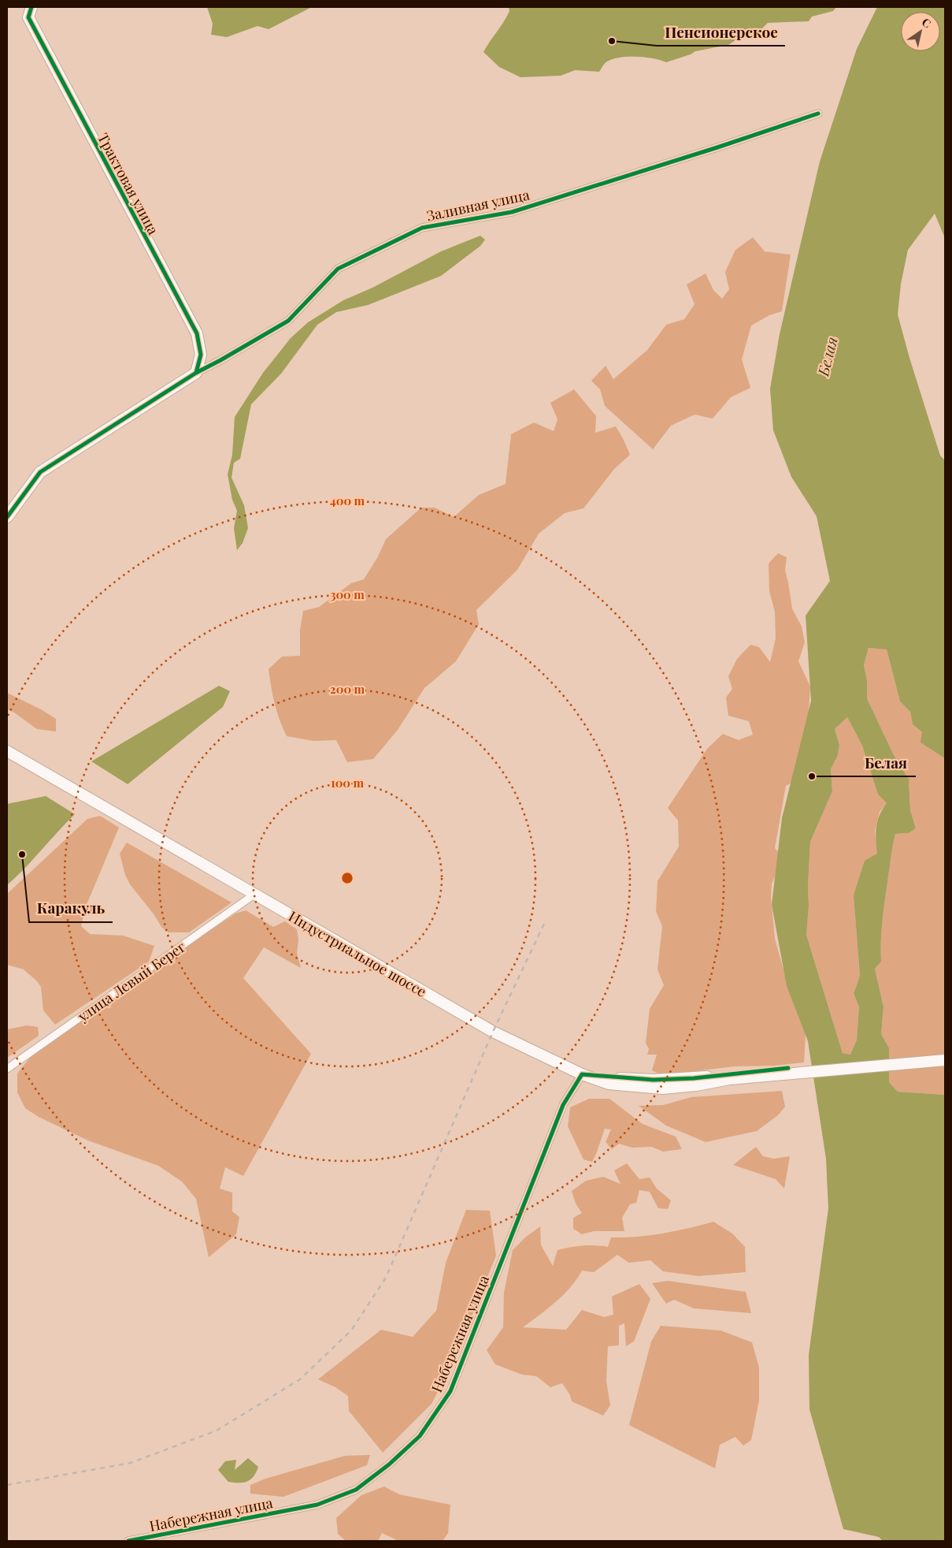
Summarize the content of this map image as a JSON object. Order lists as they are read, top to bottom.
{
  "streets": {
    "main road": ["Трактовая улица", "Индустриальное шоссе"],
    "street": ["Заливная улица", "улица Левый Берег", "Набережная улица"]
  },
  "crossings": [
    ["Трактовая улица", "Заливная улица"],
    ["Индустриальное шоссе", "улица Левый Берег"],
    ["Индустриальное шоссе", "Набережная улица"]
  ],
  "water": ["Белая"],
  "places": ["Пенсионерское", "Белая", "Каракуль"],
  "north": "top right",
  "rings": [
    "400 m",
    "300 m",
    "200 m",
    "100 m"
  ]
}
